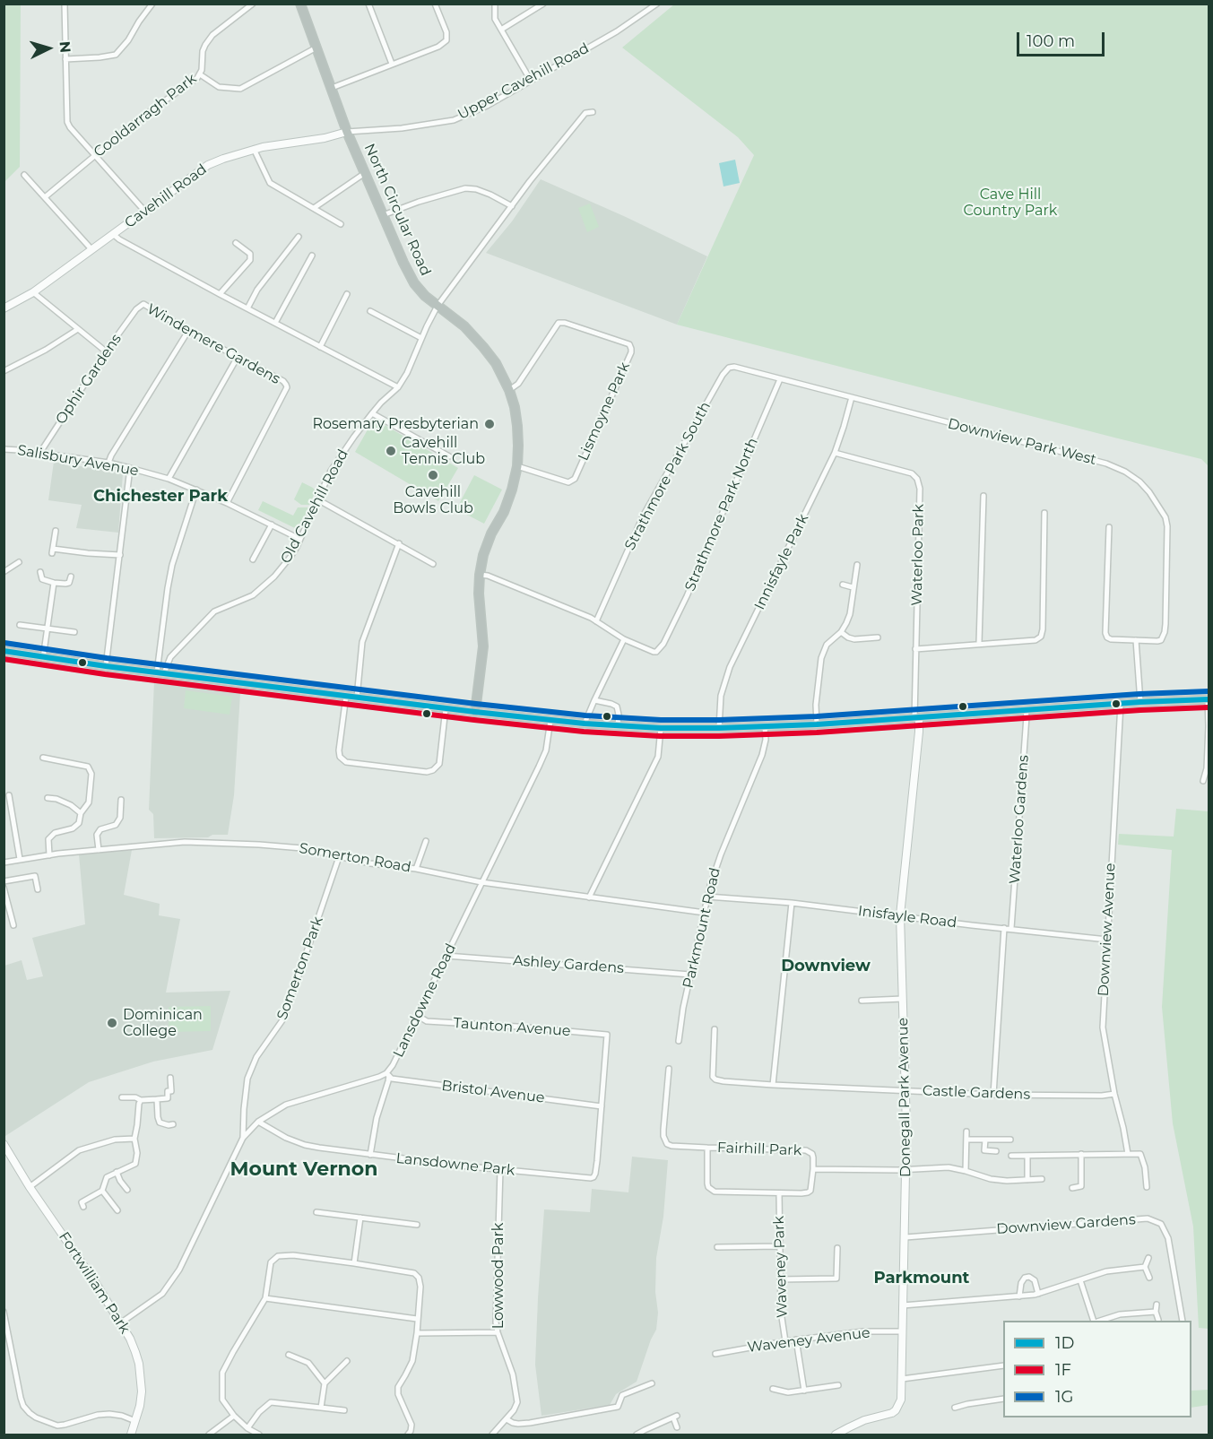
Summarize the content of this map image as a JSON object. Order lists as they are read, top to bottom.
{
  "streets": {
    "highway": ["North Circular Road"],
    "street": [
      "Upper Cavehill Road",
      "Cooldarragh Park",
      "Cavehill Road",
      "Windemere Gardens",
      "Ophir Gardens",
      "Lismoyne Park",
      "Downview Park West",
      "Salisbury Avenue",
      "Strathmore Park South",
      "Old Cavehill Road",
      "Strathmore Park North",
      "Waterloo Park",
      "Innisfayle Park",
      "Waterloo Gardens",
      "Somerton Road",
      "Inisfayle Road",
      "Parkmount Road",
      "Downview Avenue",
      "Ashley Gardens",
      "Somerton Park",
      "Lansdowne Road",
      "Taunton Avenue",
      "Bristol Avenue",
      "Castle Gardens",
      "Donegall Park Avenue",
      "Fairhill Park",
      "Lansdowne Park",
      "Downview Gardens",
      "Waveney Park",
      "Lowwood Park",
      "Fortwilliam Park",
      "Waveney Avenue"
    ]
  },
  "crossings": [
    ["Upper Cavehill Road", "Cavehill Road"],
    ["Upper Cavehill Road", "North Circular Road"],
    ["Cavehill Road", "North Circular Road"],
    ["North Circular Road", "Lismoyne Park"],
    ["North Circular Road", "Old Cavehill Road"],
    ["Windemere Gardens", "Ophir Gardens"],
    ["Windemere Gardens", "Salisbury Avenue"],
    ["Ophir Gardens", "Salisbury Avenue"],
    ["Downview Park West", "Strathmore Park South"],
    ["Downview Park West", "Strathmore Park North"],
    ["Downview Park West", "Innisfayle Park"],
    ["Salisbury Avenue", "Old Cavehill Road"],
    ["Waterloo Park", "Innisfayle Park"],
    ["Waterloo Park", "Donegall Park Avenue"],
    ["Waterloo Gardens", "Inisfayle Road"],
    ["Somerton Road", "Parkmount Road"],
    ["Somerton Road", "Somerton Park"],
    ["Somerton Road", "Lansdowne Road"],
    ["Inisfayle Road", "Parkmount Road"],
    ["Inisfayle Road", "Downview Avenue"],
    ["Inisfayle Road", "Donegall Park Avenue"],
    ["Parkmount Road", "Ashley Gardens"],
    ["Downview Avenue", "Castle Gardens"],
    ["Ashley Gardens", "Lansdowne Road"],
    ["Somerton Park", "Lansdowne Road"],
    ["Lansdowne Road", "Taunton Avenue"],
    ["Lansdowne Road", "Bristol Avenue"],
    ["Lansdowne Road", "Lansdowne Park"],
    ["Lansdowne Road", "Fortwilliam Park"],
    ["Taunton Avenue", "Bristol Avenue"],
    ["Taunton Avenue", "Lansdowne Park"],
    ["Bristol Avenue", "Lansdowne Park"],
    ["Castle Gardens", "Donegall Park Avenue"],
    ["Donegall Park Avenue", "Fairhill Park"],
    ["Donegall Park Avenue", "Downview Gardens"],
    ["Donegall Park Avenue", "Waveney Avenue"],
    ["Lansdowne Park", "Lowwood Park"],
    ["Waveney Park", "Waveney Avenue"]
  ],
  "districts": [
    "Chichester Park",
    "Downview",
    "Mount Vernon",
    "Parkmount"
  ],
  "parks": ["Cave Hill Country Park"],
  "places": [
    "Rosemary Presbyterian",
    "Cavehill Tennis Club",
    "Cavehill Bowls Club",
    "Dominican College"
  ],
  "lines": ["transit line 1G", "transit line 1D", "transit line 1F"],
  "legend": ["1D", "1F", "1G"],
  "scale_bar": "100 m",
  "north": "right"
}
